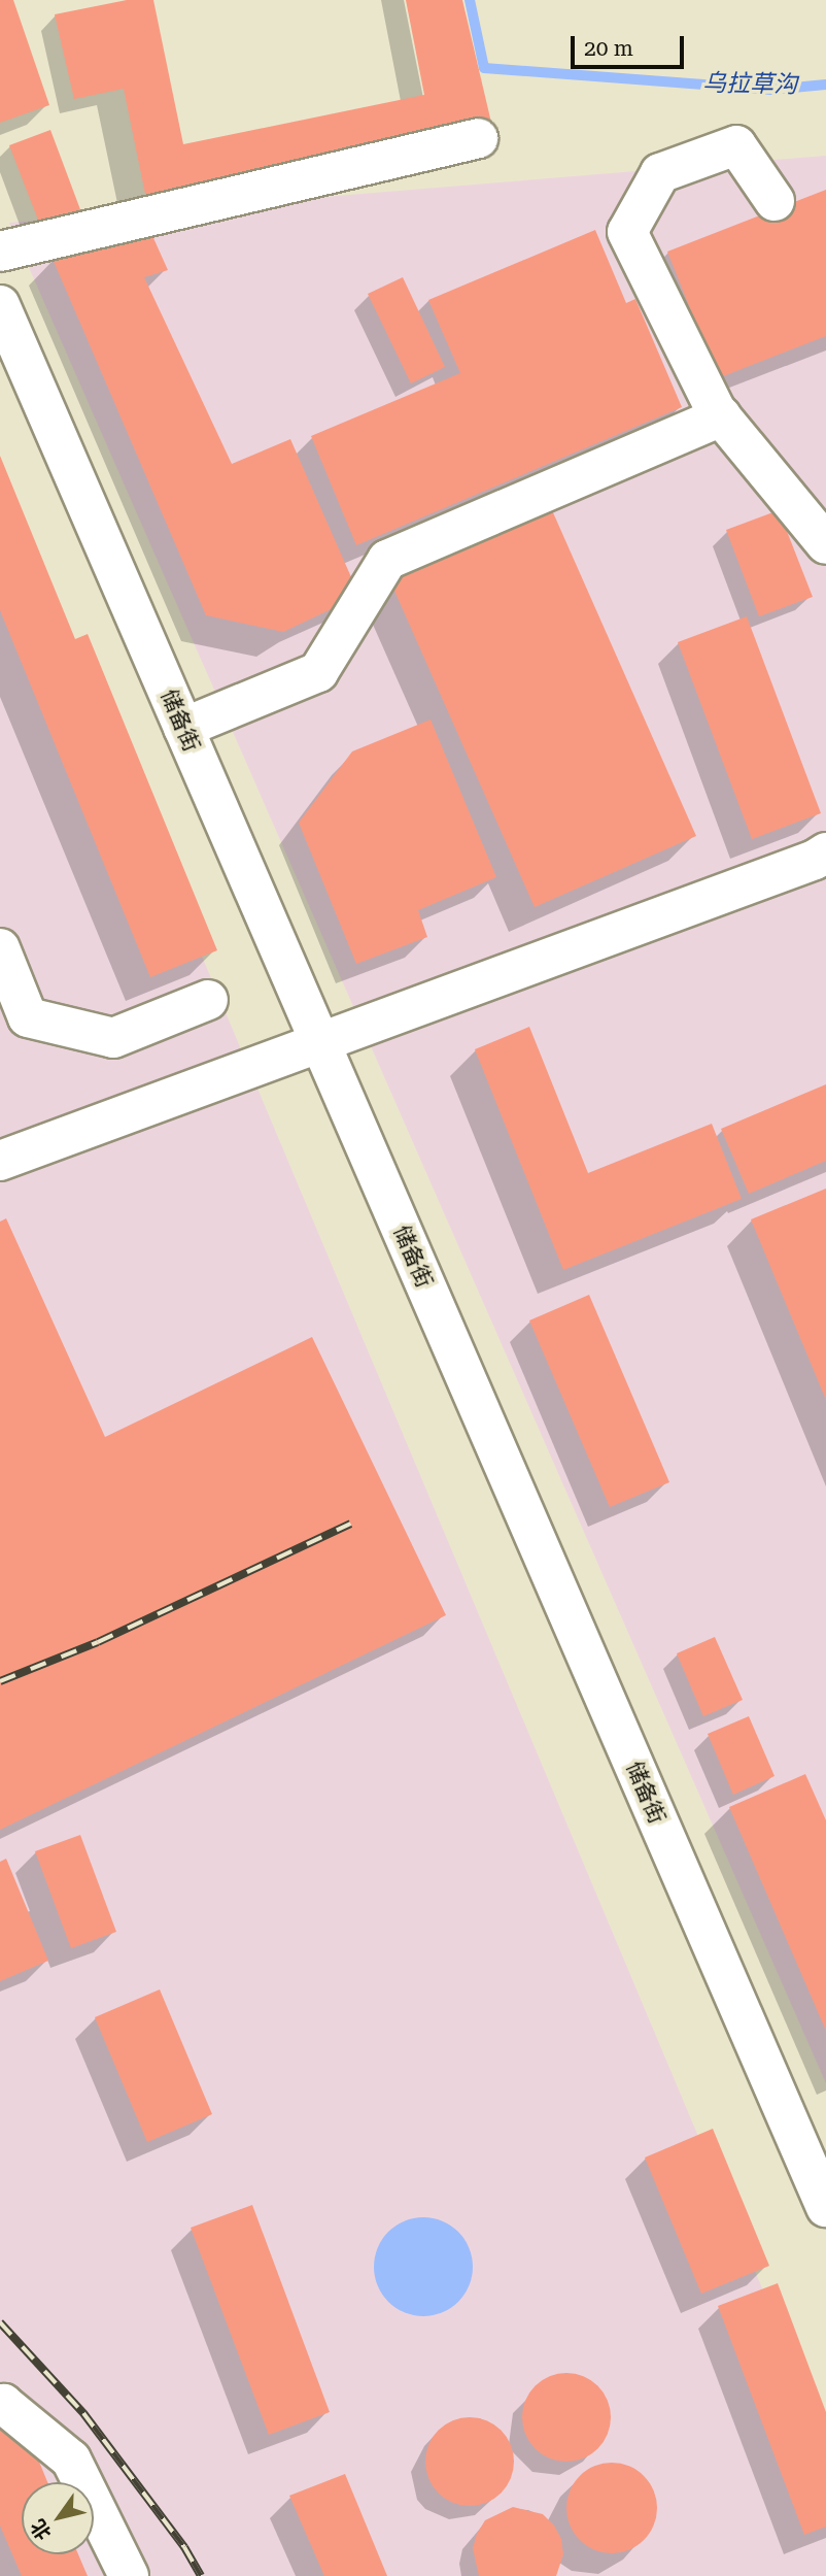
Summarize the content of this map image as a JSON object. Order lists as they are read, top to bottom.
{
  "streets": {
    "street": ["储备街"]
  },
  "water": ["乌拉草沟"],
  "scale_bar": "20 m",
  "north": "bottom left"
}
